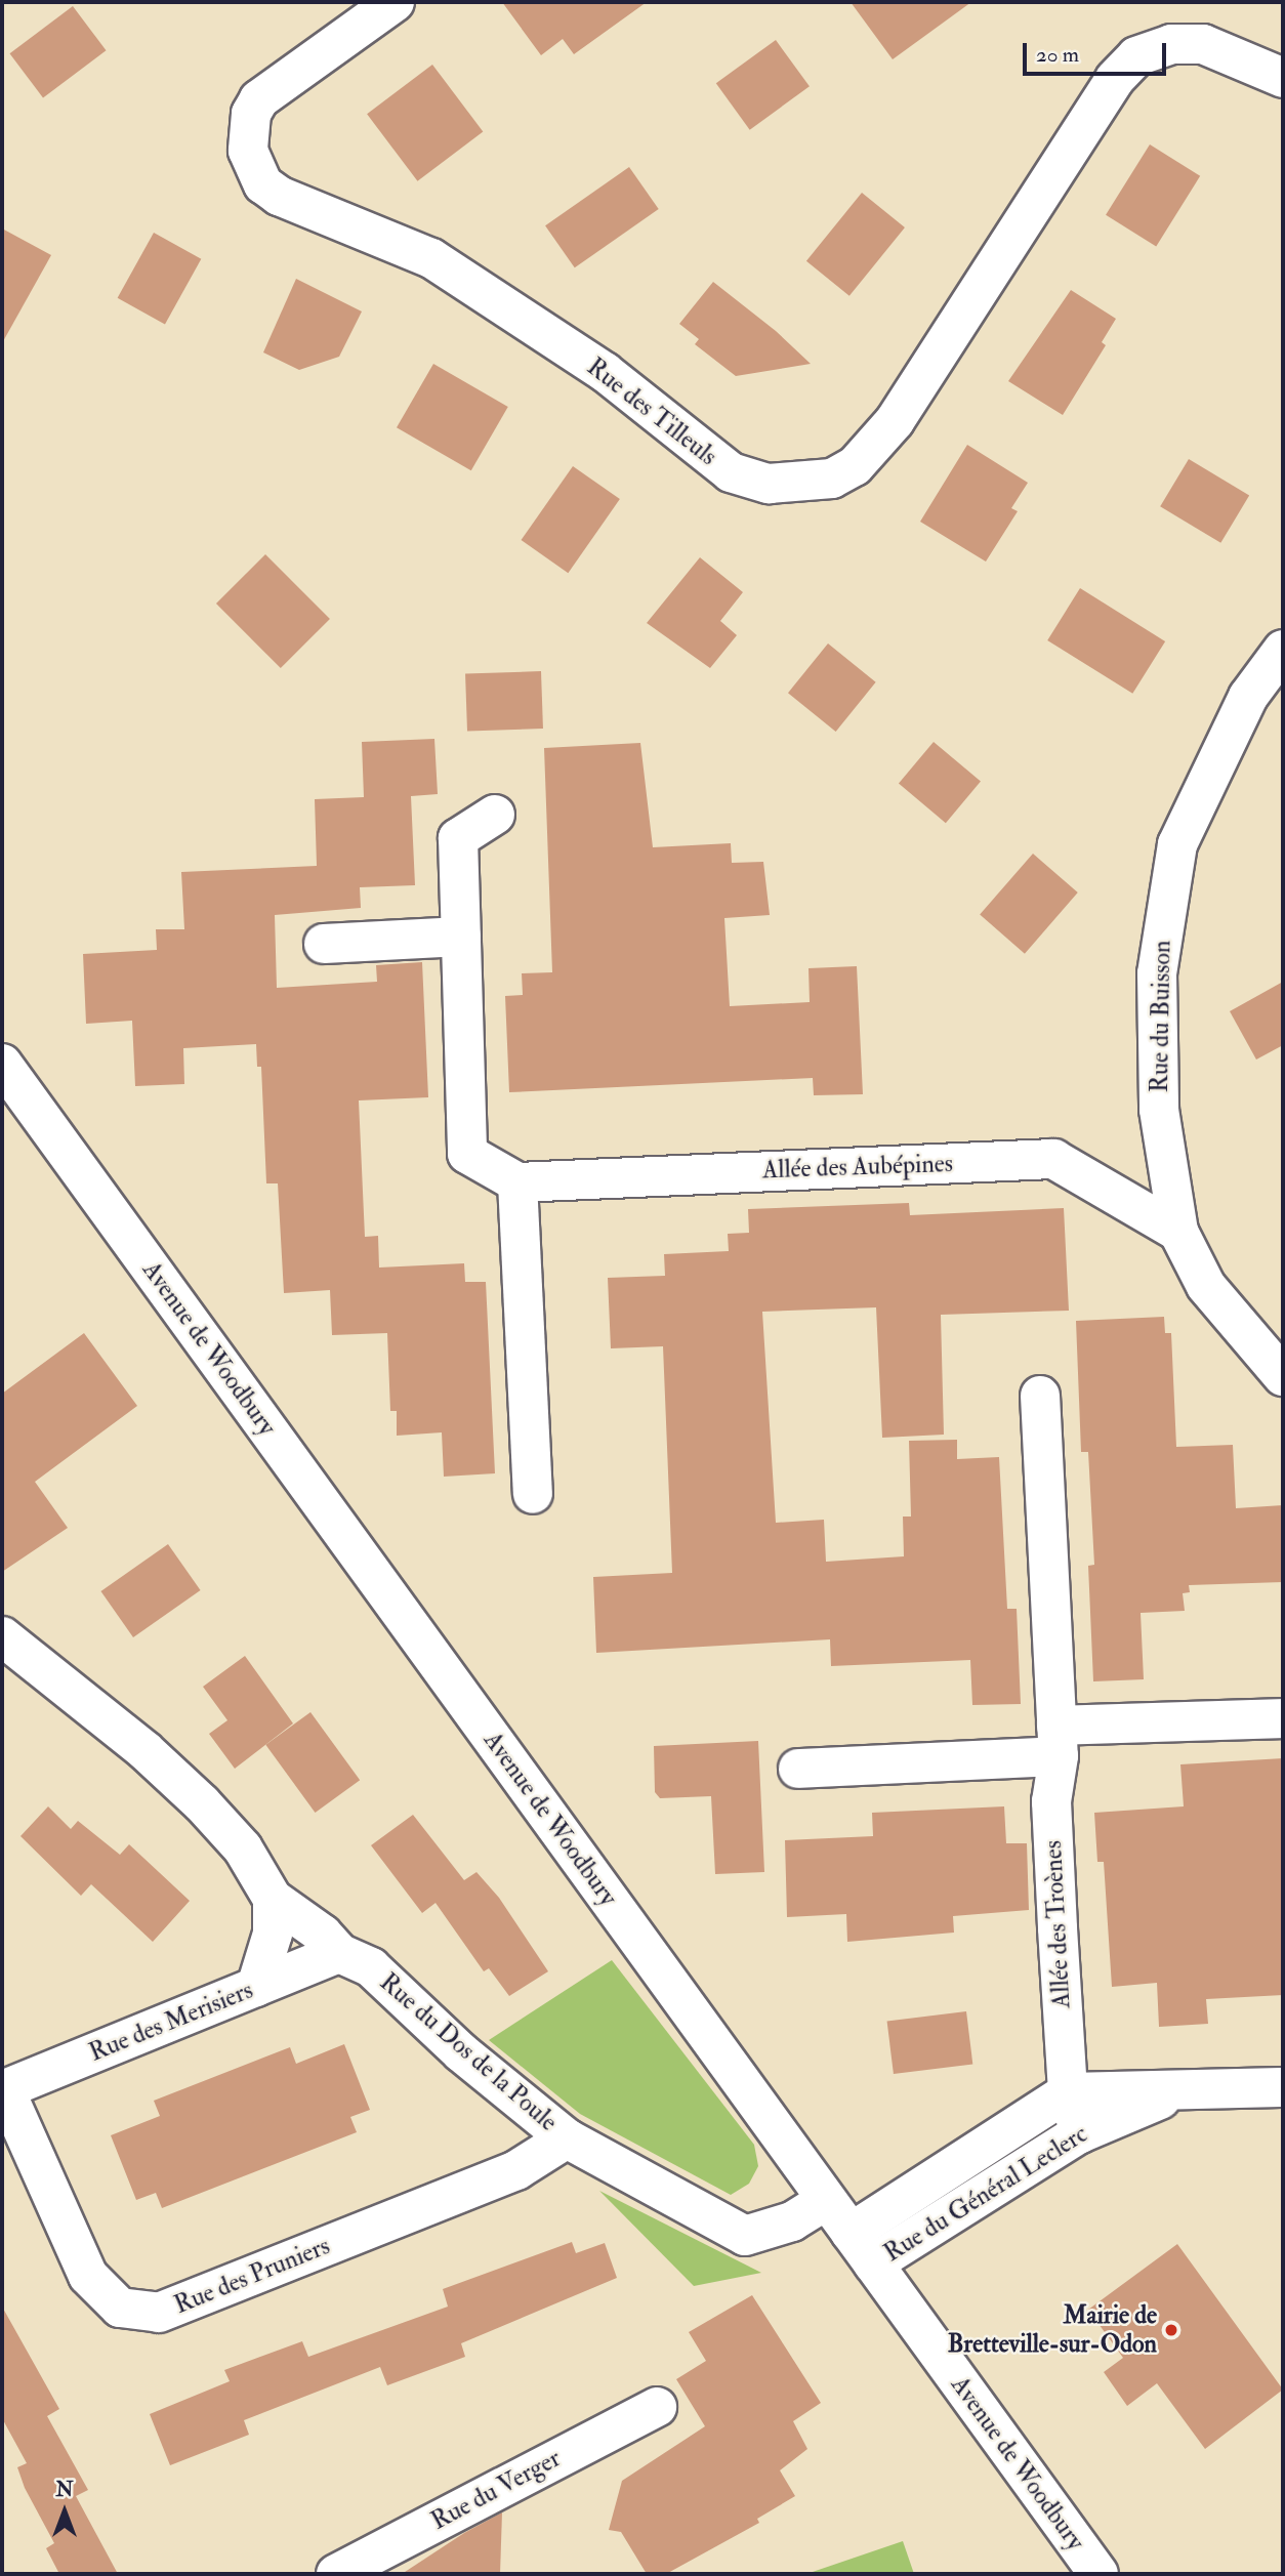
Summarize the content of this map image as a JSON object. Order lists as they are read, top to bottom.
{
  "streets": {
    "street": [
      "Rue des Tilleuls",
      "Rue du Buisson",
      "Allée des Aubépines",
      "Avenue de Woodbury",
      "Allée des Troènes",
      "Rue des Merisiers",
      "Rue du Dos de la Poule",
      "Rue du Général Leclerc",
      "Rue des Pruniers",
      "Rue du Verger"
    ]
  },
  "crossings": [
    ["Rue du Buisson", "Allée des Aubépines"],
    ["Avenue de Woodbury", "Rue du Dos de la Poule"],
    ["Avenue de Woodbury", "Rue du Général Leclerc"],
    ["Allée des Troènes", "Rue du Général Leclerc"],
    ["Rue des Merisiers", "Rue du Dos de la Poule"],
    ["Rue des Merisiers", "Rue des Pruniers"],
    ["Rue du Dos de la Poule", "Rue des Pruniers"]
  ],
  "places": ["Mairie de Bretteville-sur-Odon"],
  "scale_bar": "20 m",
  "north": "top"
}
